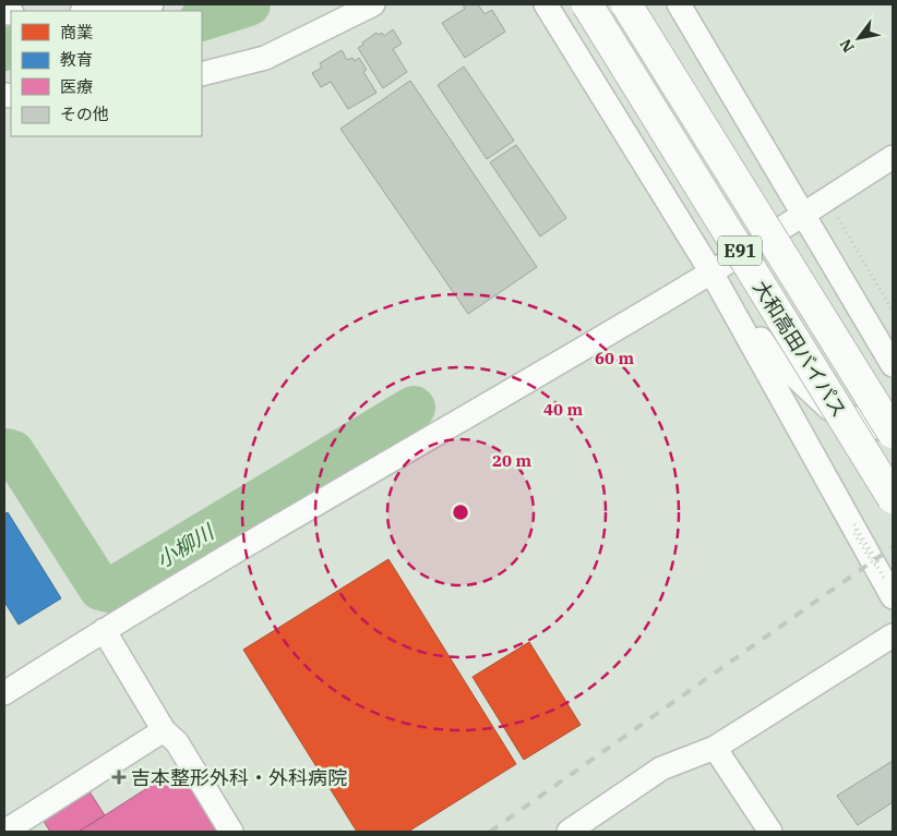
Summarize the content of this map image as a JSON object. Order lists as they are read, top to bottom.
{
  "streets": {
    "highway": ["E91", "大和高田バイパス"]
  },
  "water": ["小柳川"],
  "places": {
    "health": ["吉本整形外科・外科病院"]
  },
  "legend": [
    "商業",
    "教育",
    "医療",
    "その他"
  ],
  "north": "bottom left",
  "rings": ["60 m", "40 m", "20 m"]
}
